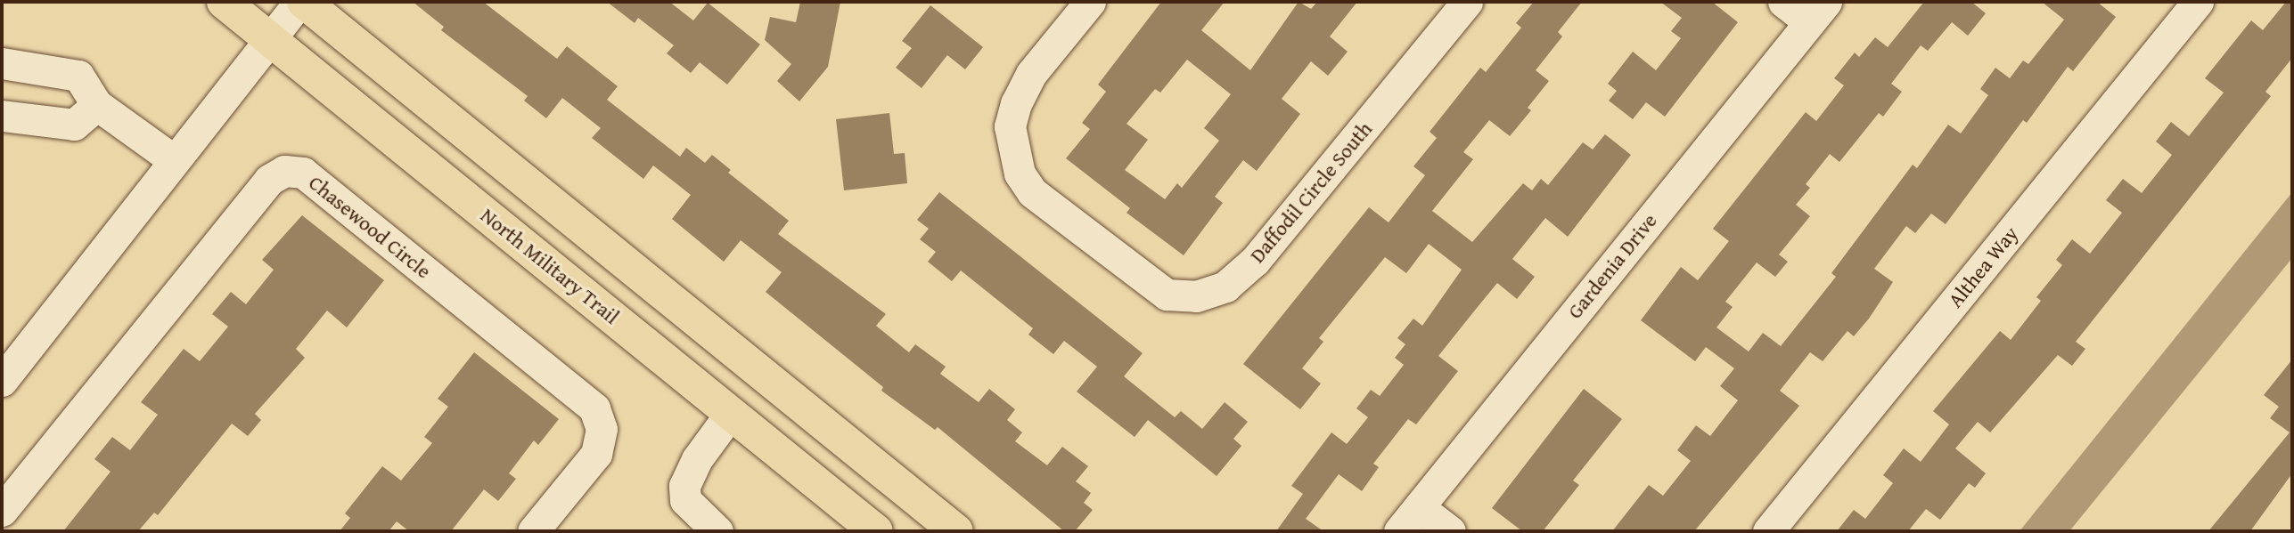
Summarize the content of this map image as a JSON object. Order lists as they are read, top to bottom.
{
  "streets": {
    "main road": ["North Military Trail"],
    "street": [
      "Daffodil Circle South",
      "Chasewood Circle",
      "Gardenia Drive",
      "Althea Way"
    ]
  }
}
